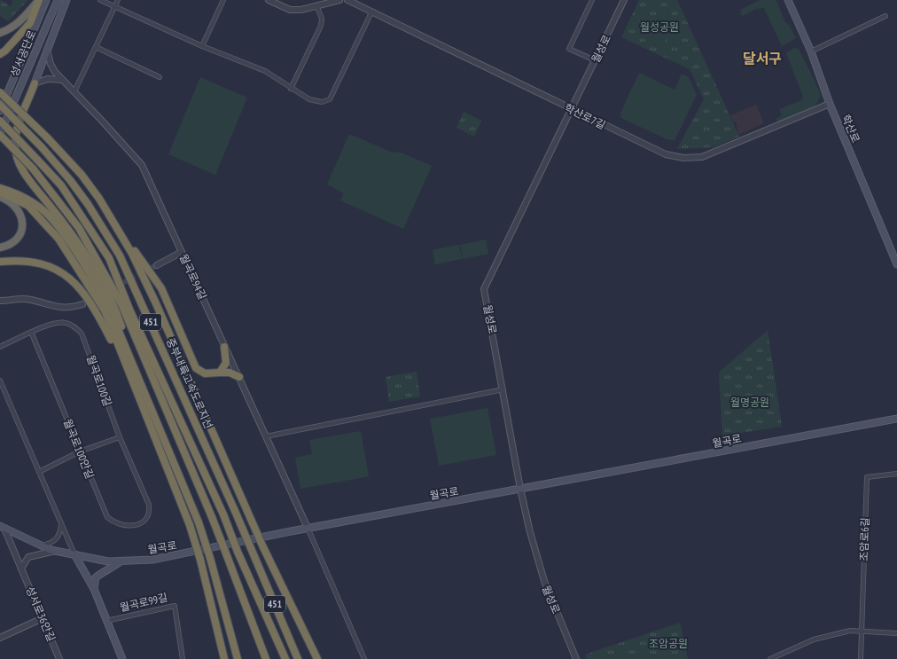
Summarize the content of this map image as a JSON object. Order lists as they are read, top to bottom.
{
  "streets": {
    "highway": ["451", "중부내륙고속도로지선"],
    "main road": ["성서공단로", "학산로", "월곡로"],
    "street": [
      "월성로",
      "학산로7길",
      "월곡로94길",
      "월곡로100길",
      "월곡로100안길",
      "조암로6길",
      "월곡로99길",
      "성서로36안길"
    ]
  },
  "crossings": [
    ["월성로", "학산로7길"],
    ["월성로", "월곡로"],
    ["학산로7길", "학산로"],
    ["월곡로94길", "월곡로"],
    ["월곡로100길", "월곡로100안길"],
    ["월곡로", "성서로36안길"]
  ],
  "districts": ["달서구"],
  "parks": ["월성공원", "월명공원", "조암공원"]
}
